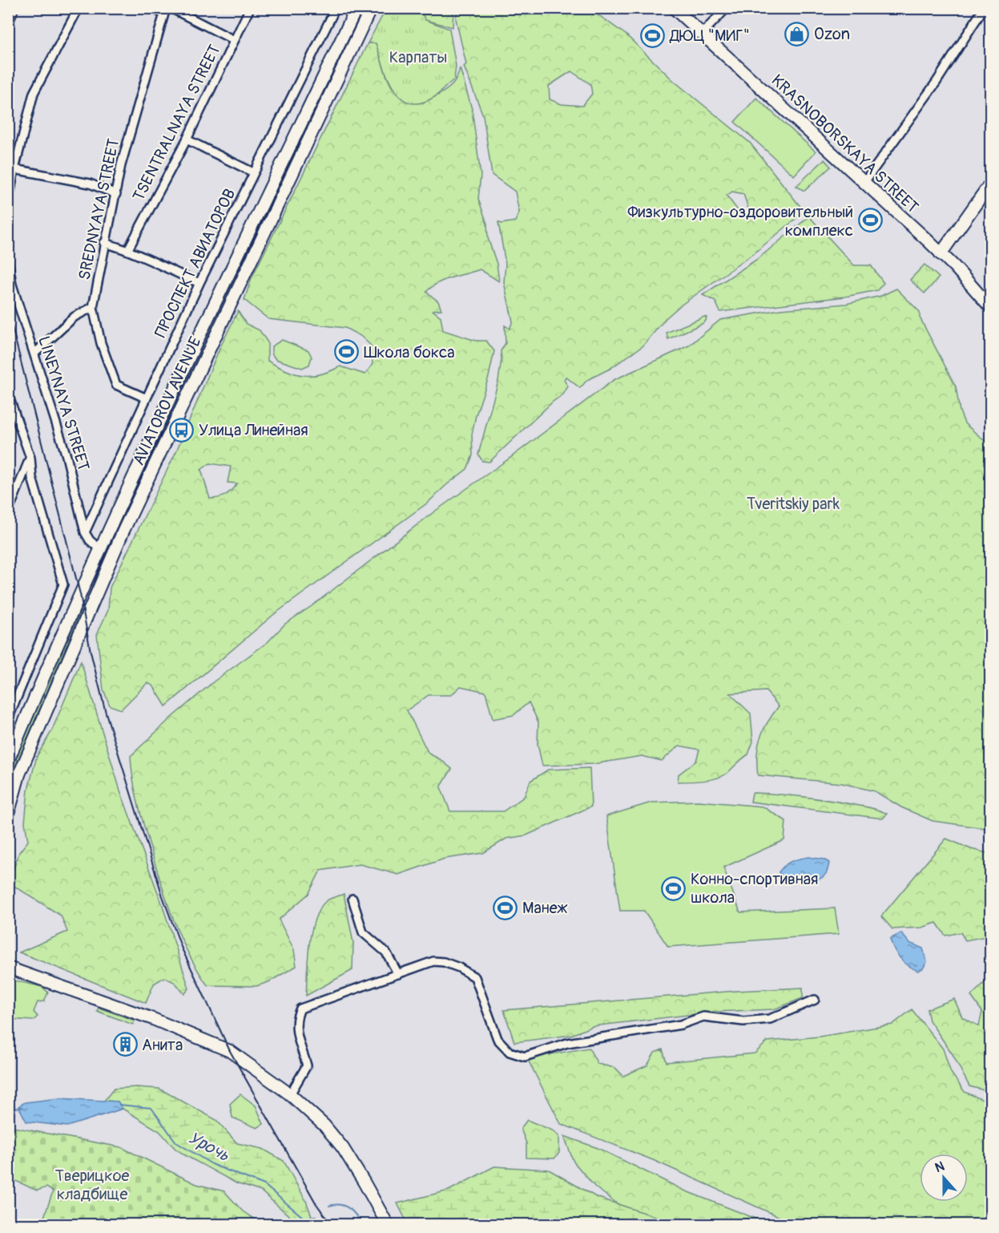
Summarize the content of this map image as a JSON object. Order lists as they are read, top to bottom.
{
  "streets": {
    "main road": ["KRASNOBORSKAYA STREET", "AVIATOROV AVENUE"],
    "street": [
      "TSENTRALNAYA STREET",
      "SREDNYAYA STREET",
      "ПРОСПЕКТ АВИАТОРОВ",
      "LINEYNAYA STREET"
    ]
  },
  "crossings": [
    ["SREDNYAYA STREET", "ПРОСПЕКТ АВИАТОРОВ"],
    ["ПРОСПЕКТ АВИАТОРОВ", "LINEYNAYA STREET"],
    ["AVIATOROV AVENUE", "LINEYNAYA STREET"]
  ],
  "water": ["Урочь"],
  "parks": ["Карпаты", "Tveritskiy park", "Тверицкое кладбище"],
  "places": {
    "shop": ["Ozon"],
    "sports": [
      "ДЮЦ \"МИГ\"",
      "Физкультурно-оздоровительный комплекс",
      "Школа бокса",
      "Конно-спортивная школа",
      "Манеж"
    ],
    "bus stop": ["Улица Линейная"],
    "building": ["Анита"]
  },
  "north": "top"
}
